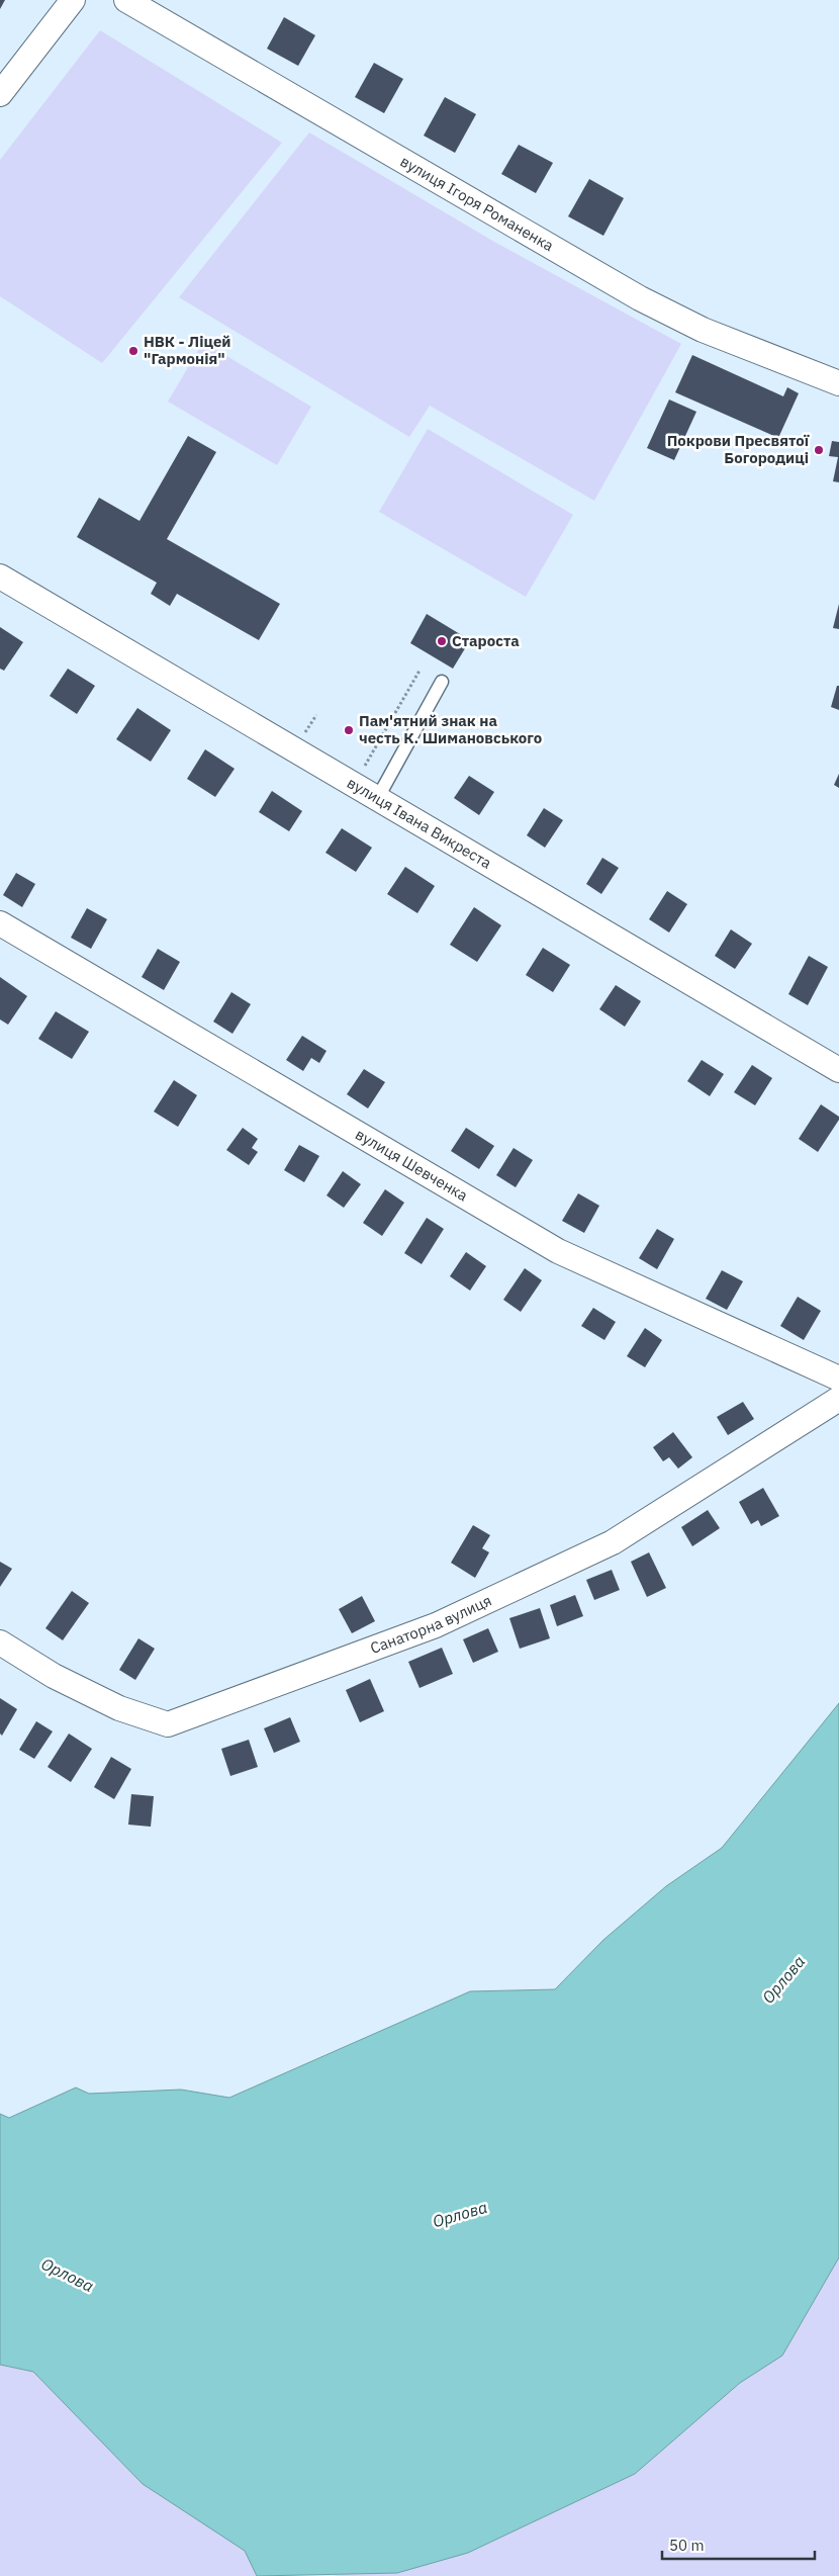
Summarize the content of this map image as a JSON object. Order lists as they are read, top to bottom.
{
  "streets": {
    "street": [
      "вулиця Ігоря Романенка",
      "вулиця Івана Викреста",
      "вулиця Шевченка",
      "Санаторна вулиця"
    ]
  },
  "water": ["Орлова"],
  "places": [
    "НВК - Ліцей \"Гармонія\"",
    "Покрови Пресвятої Богородиці",
    "Староста",
    "Пам'ятний знак на честь К. Шимановського"
  ],
  "scale_bar": "50 m"
}
